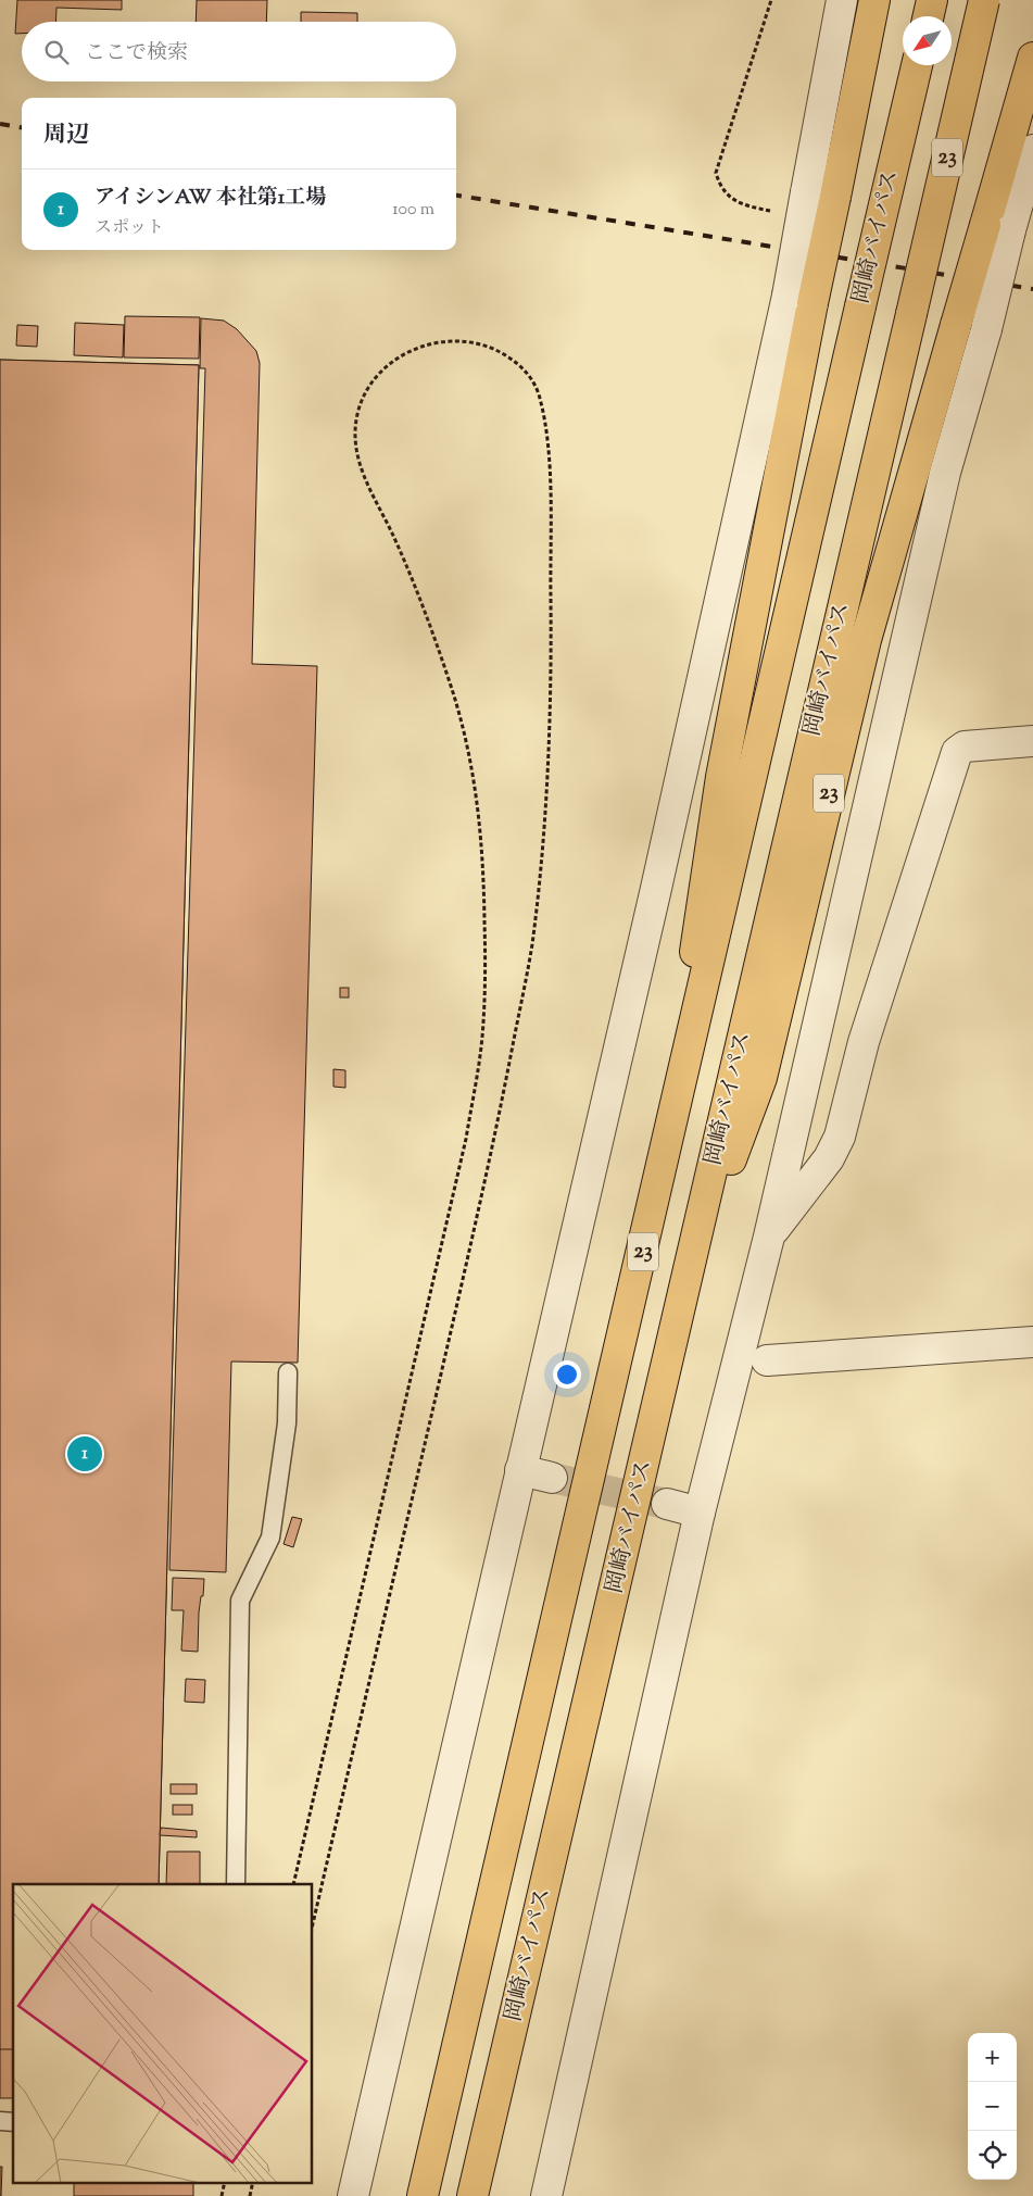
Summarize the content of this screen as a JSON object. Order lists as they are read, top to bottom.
{
  "streets": {
    "highway": ["23", "岡崎バイパス"]
  },
  "crossings": [
    ["23", "岡崎バイパス"]
  ],
  "north": "bottom left",
  "page": {
    "search": "ここで検索",
    "heading": "周辺",
    "list": [
      {
        "mark": "1",
        "name": "アイシンAW 本社第1工場",
        "note": "スポット",
        "value": "100 m"
      }
    ],
    "pins": "1",
    "map_buttons": ["+", "−"]
  }
}
